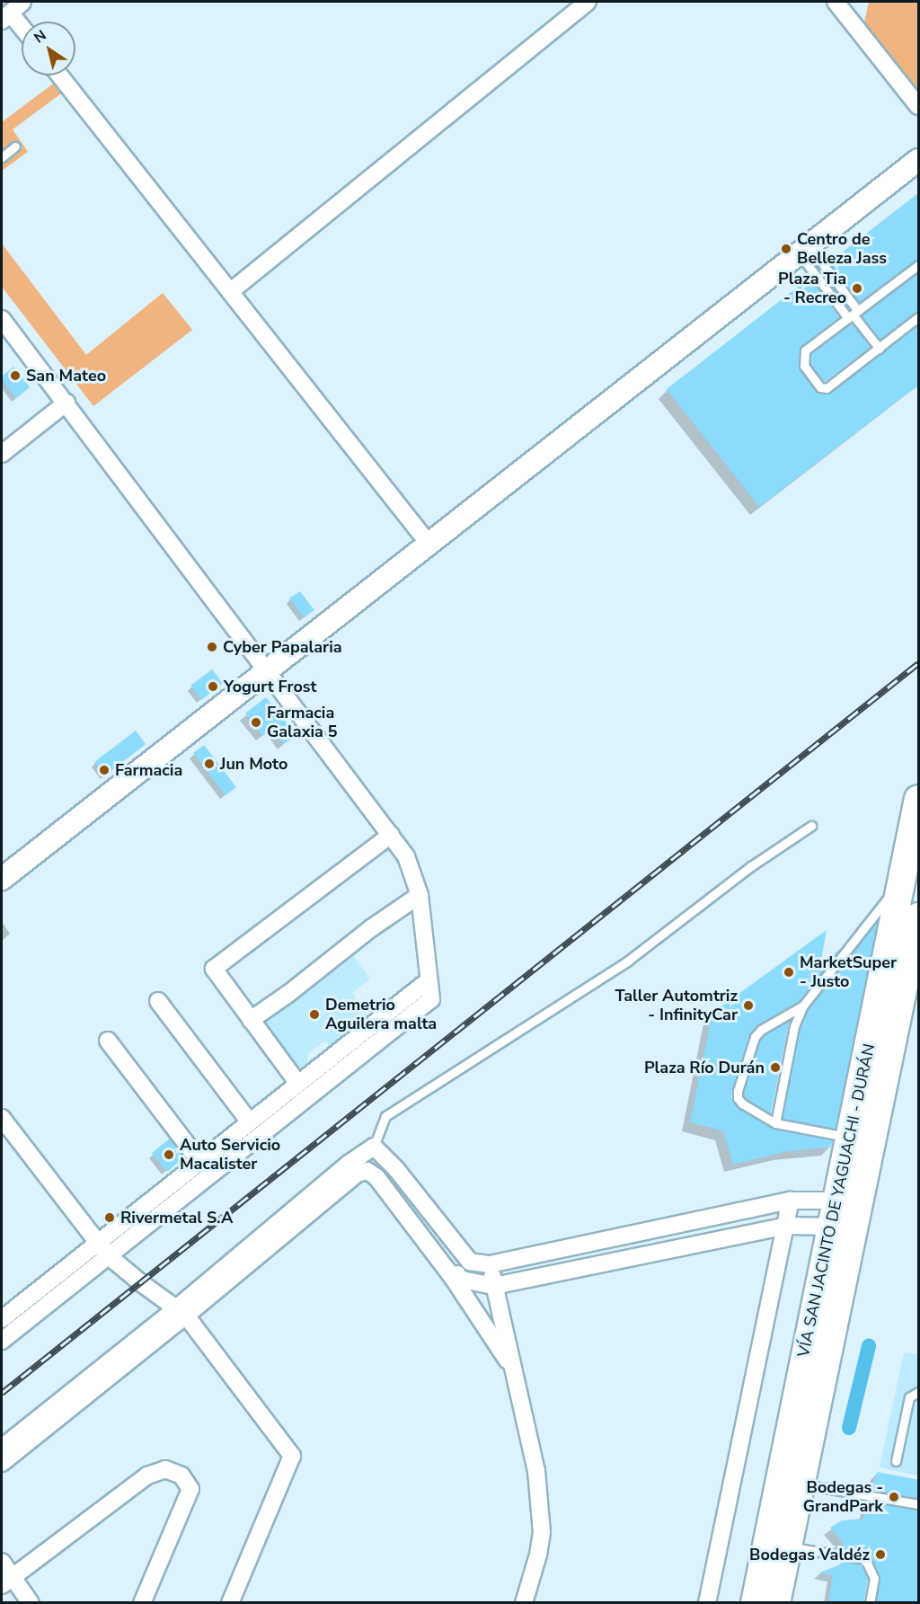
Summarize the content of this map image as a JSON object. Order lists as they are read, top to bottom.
{
  "streets": {
    "main road": ["VÍA SAN JACINTO DE YAGUACHI - DURÁN"]
  },
  "places": [
    "Centro de Belleza Jass",
    "Plaza Tia - Recreo",
    "San Mateo",
    "Cyber Papalaria",
    "Yogurt Frost",
    "Farmacia Galaxia 5",
    "Jun Moto",
    "Farmacia",
    "MarketSuper - Justo",
    "Taller Automtriz - InfinityCar",
    "Demetrio Aguilera malta",
    "Plaza Río Durán",
    "Auto Servicio Macalister",
    "Rivermetal S.A",
    "Bodegas - GrandPark",
    "Bodegas Valdéz"
  ],
  "north": "top left"
}
